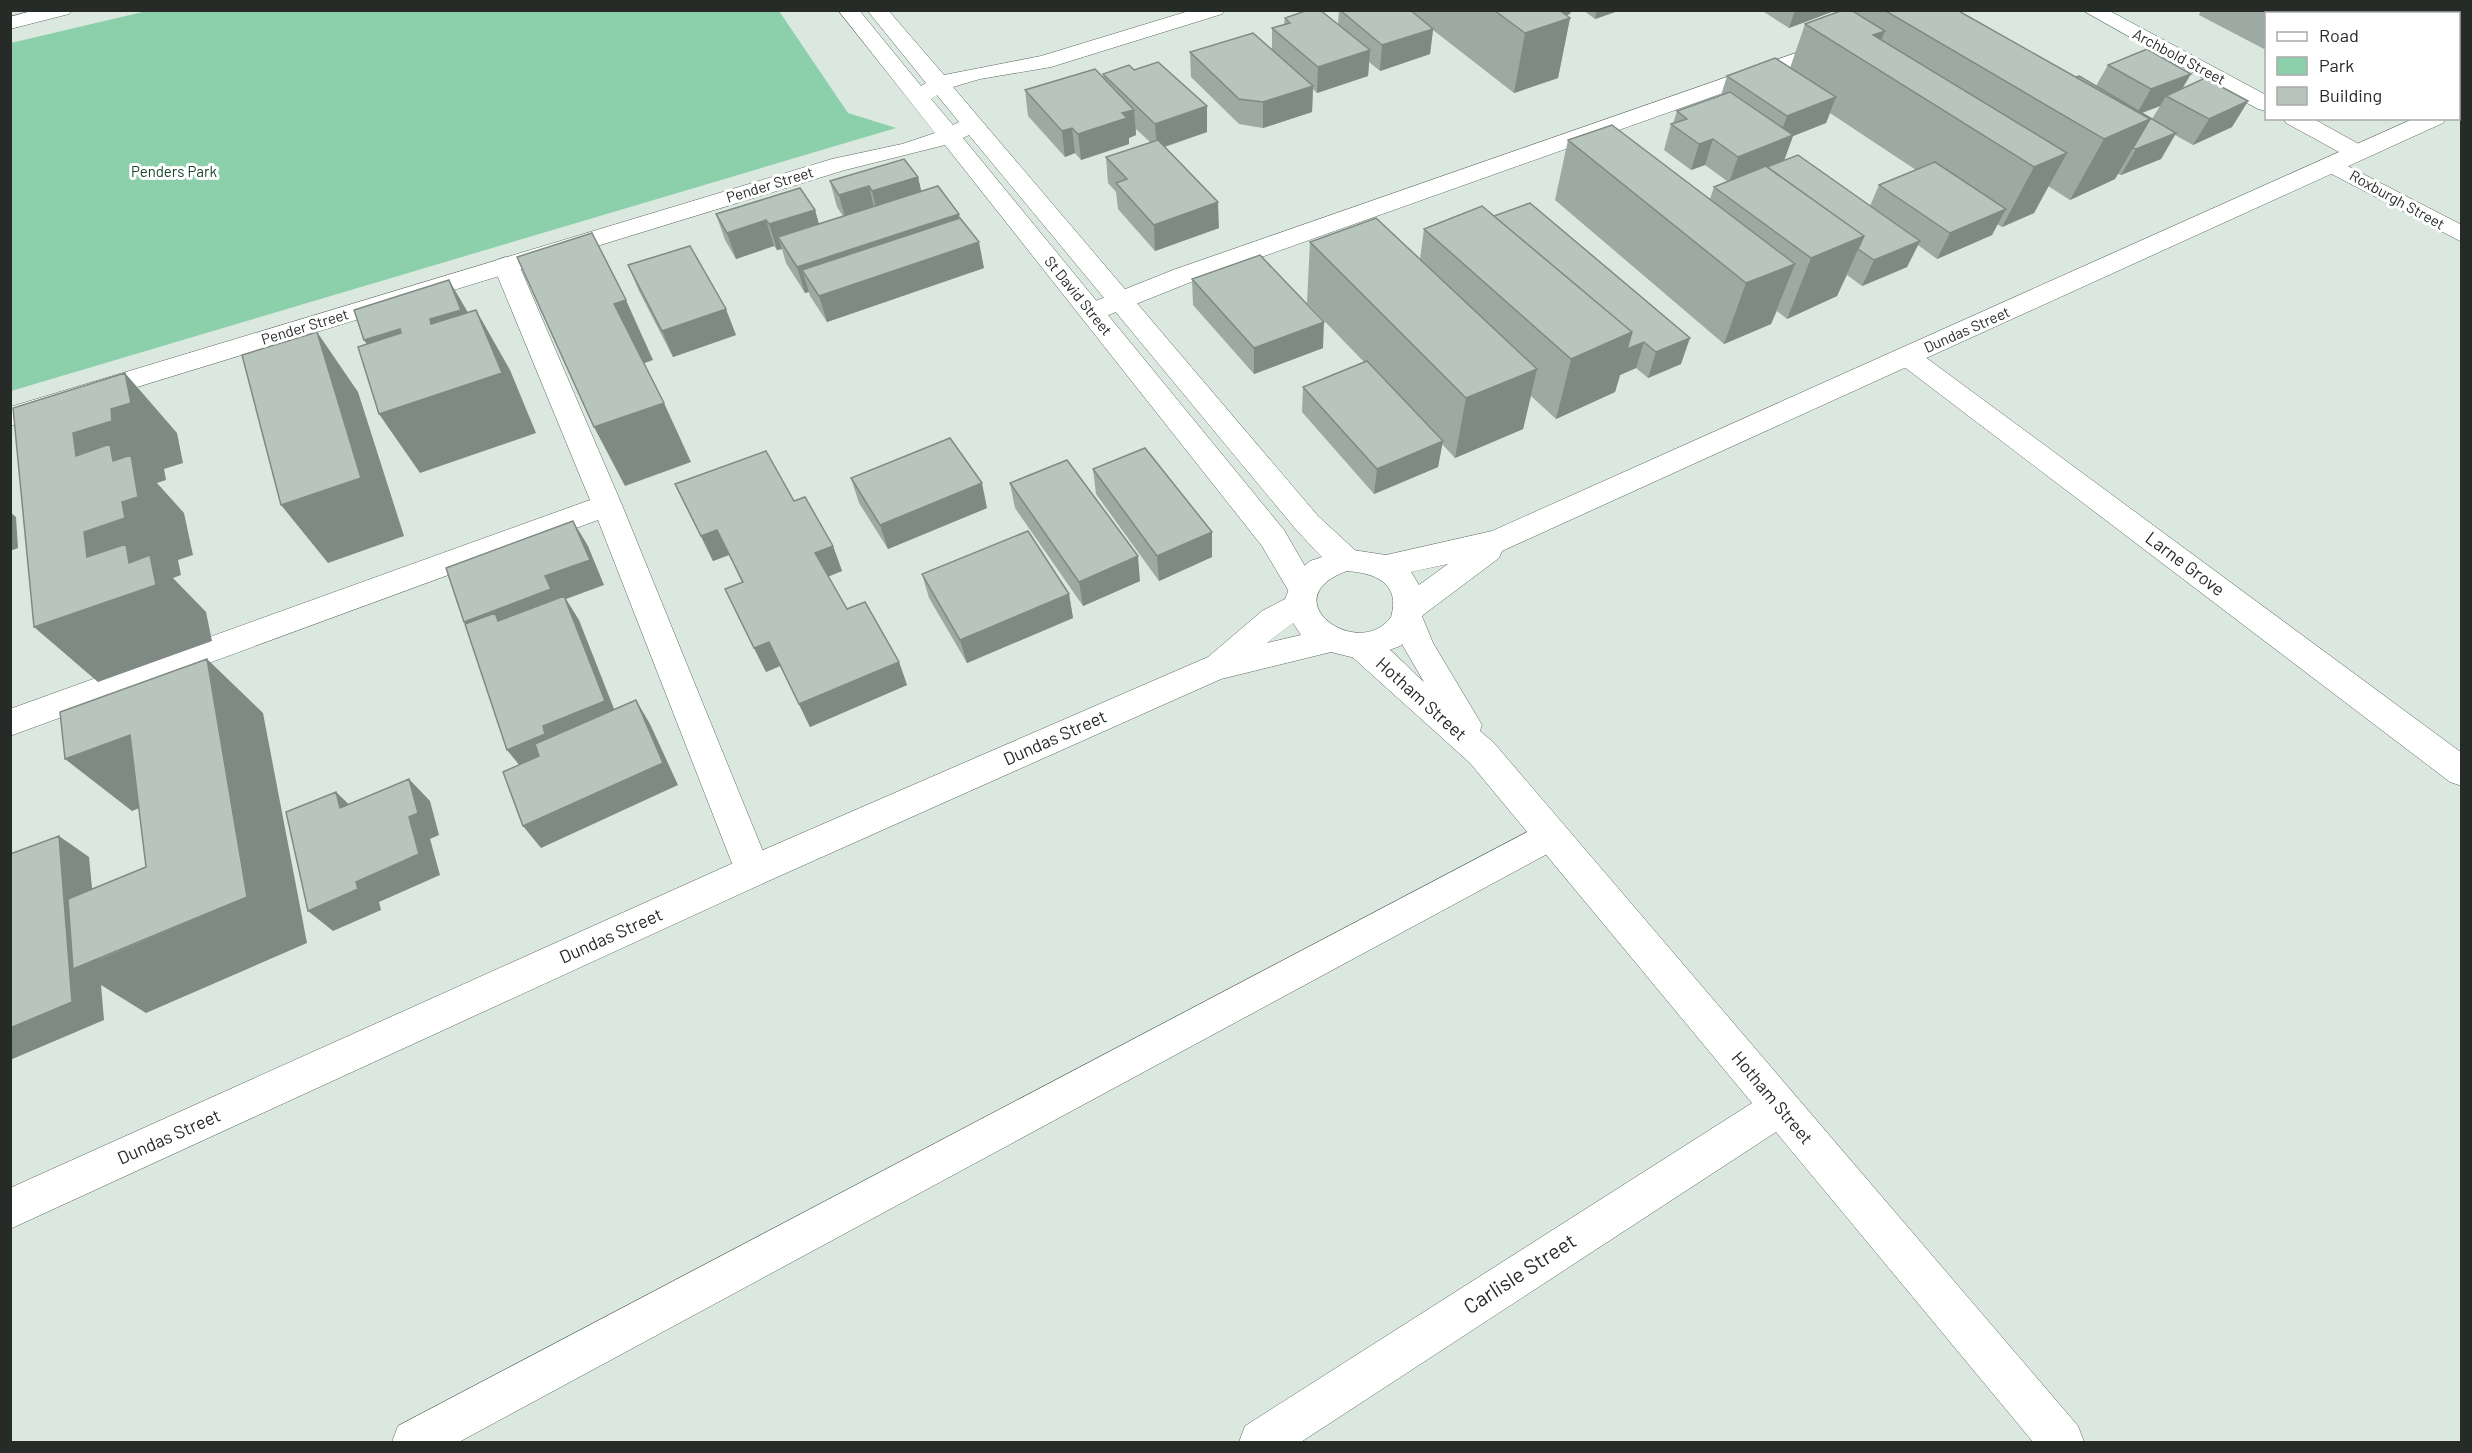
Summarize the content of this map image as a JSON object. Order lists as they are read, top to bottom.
{
  "streets": {
    "street": [
      "Archbold Street",
      "Pender Street",
      "Roxburgh Street",
      "St David Street",
      "Dundas Street",
      "Larne Grove",
      "Hotham Street",
      "Carlisle Street"
    ]
  },
  "crossings": [
    ["Pender Street", "St David Street"],
    ["Roxburgh Street", "Dundas Street"],
    ["St David Street", "Dundas Street"],
    ["St David Street", "Hotham Street"],
    ["Dundas Street", "Larne Grove"],
    ["Dundas Street", "Hotham Street"],
    ["Hotham Street", "Carlisle Street"]
  ],
  "parks": ["Penders Park"],
  "legend": ["Road", "Park", "Building"]
}
